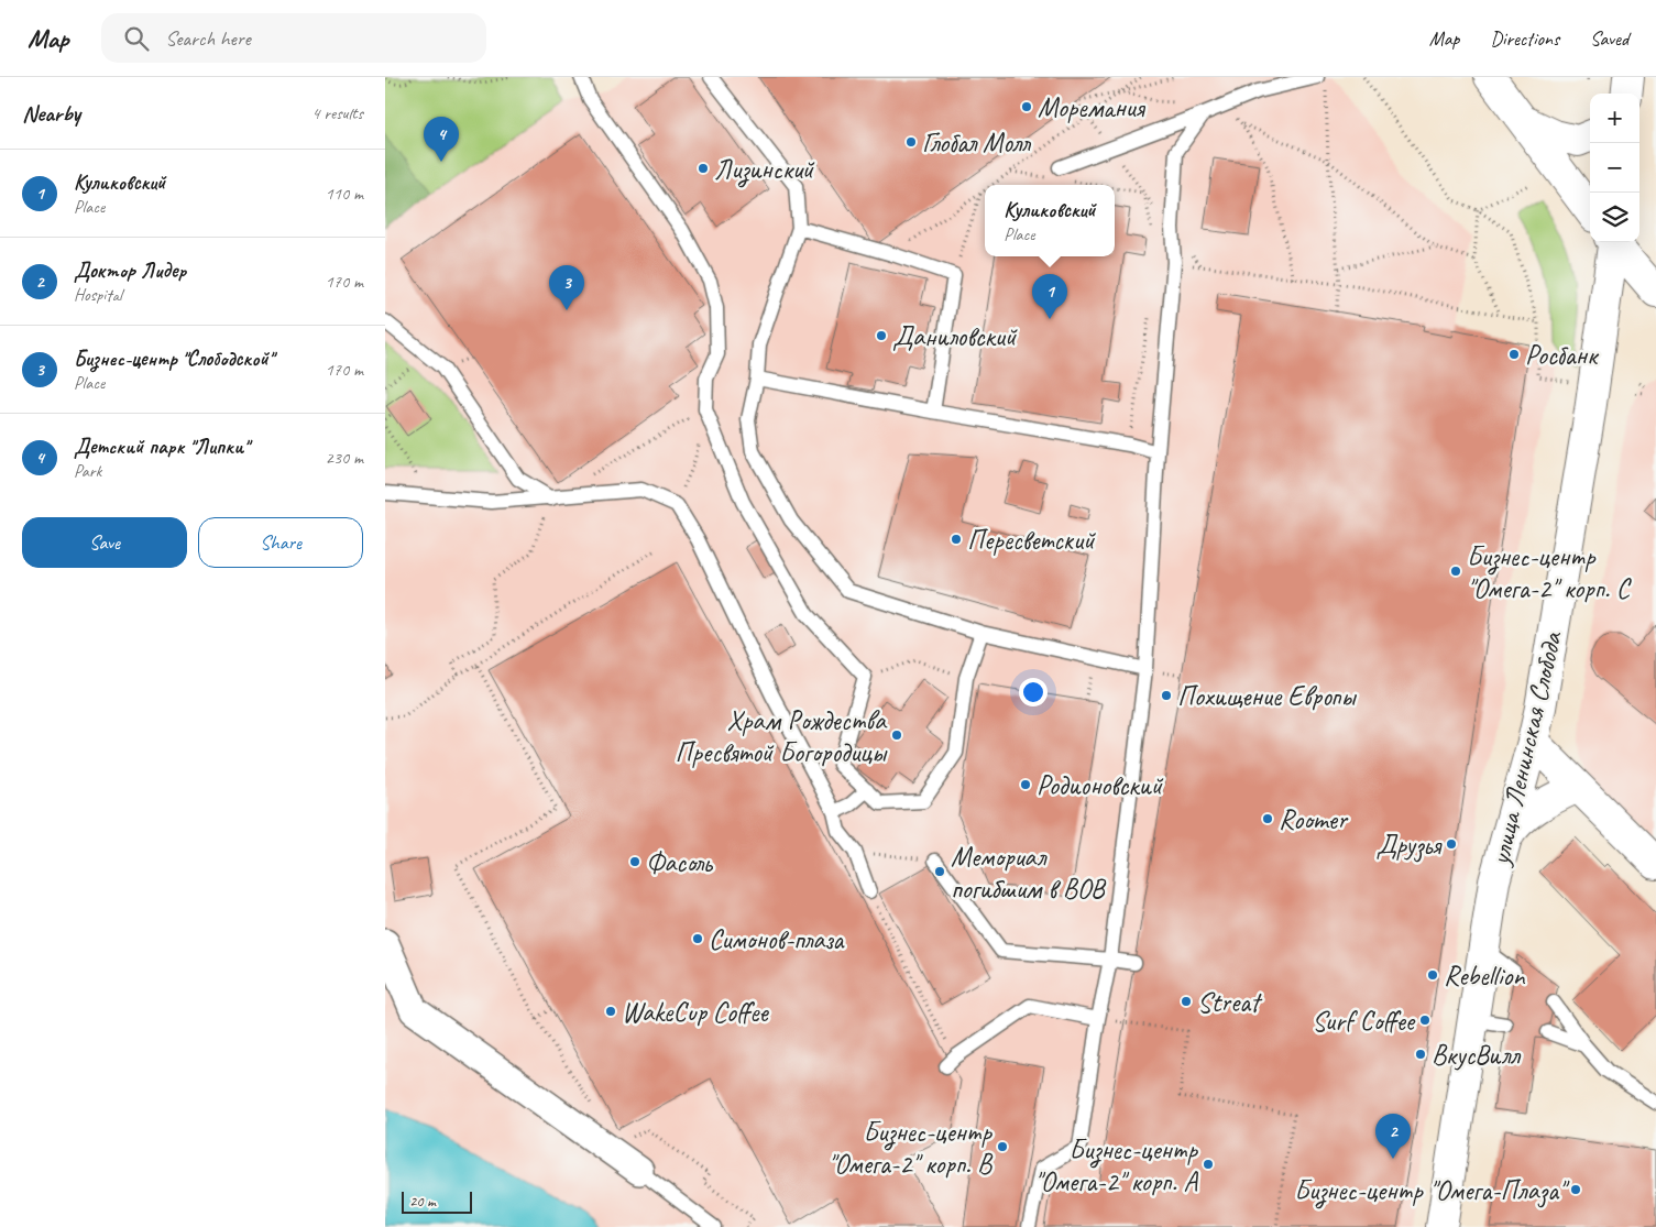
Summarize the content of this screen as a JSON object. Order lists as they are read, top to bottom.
{
  "streets": {
    "street": ["улица Ленинская Слобода"]
  },
  "places": [
    "Моремания",
    "Глобал Молл",
    "Лизинский",
    "Даниловский",
    "Росбанк",
    "Пересветский",
    "Бизнес-центр \"Омега-2\" корп. C",
    "Похищение Европы",
    "Храм Рождества Пресвятой Богородицы",
    "Родионовский",
    "Roomer",
    "Друзья",
    "Фасоль",
    "Мемориал погибшим в ВОВ",
    "Симонов-плаза",
    "Rebellion",
    "Streat",
    "WakeCup Coffee",
    "Surf Coffee",
    "ВкусВилл",
    "Бизнес-центр \"Омега-2\" корп. B",
    "Бизнес-центр \"Омега-2\" корп. A",
    "Бизнес-центр \"Омега-Плаза\""
  ],
  "scale_bar": "20 m",
  "page": {
    "header": "Map",
    "search": "Search here",
    "nav": ["Map", "Directions", "Saved"],
    "heading": ["Nearby", "4 results"],
    "map_buttons": ["+", "−"],
    "pins": [
      "4",
      "3",
      "1",
      "2"
    ],
    "list": [
      {
        "mark": "1",
        "name": "Куликовский",
        "note": "Place",
        "value": "110 m"
      },
      {
        "mark": "2",
        "name": "Доктор Лидер",
        "note": "Hospital",
        "value": "170 m"
      },
      {
        "mark": "3",
        "name": "Бизнес-центр \"Слободской\"",
        "note": "Place",
        "value": "170 m"
      },
      {
        "mark": "4",
        "name": "Детский парк \"Липки\"",
        "note": "Park",
        "value": "230 m"
      }
    ],
    "popup": ["Куликовский", "Place"],
    "buttons": ["Save", "Share"],
    "scale": "20 m"
  }
}
